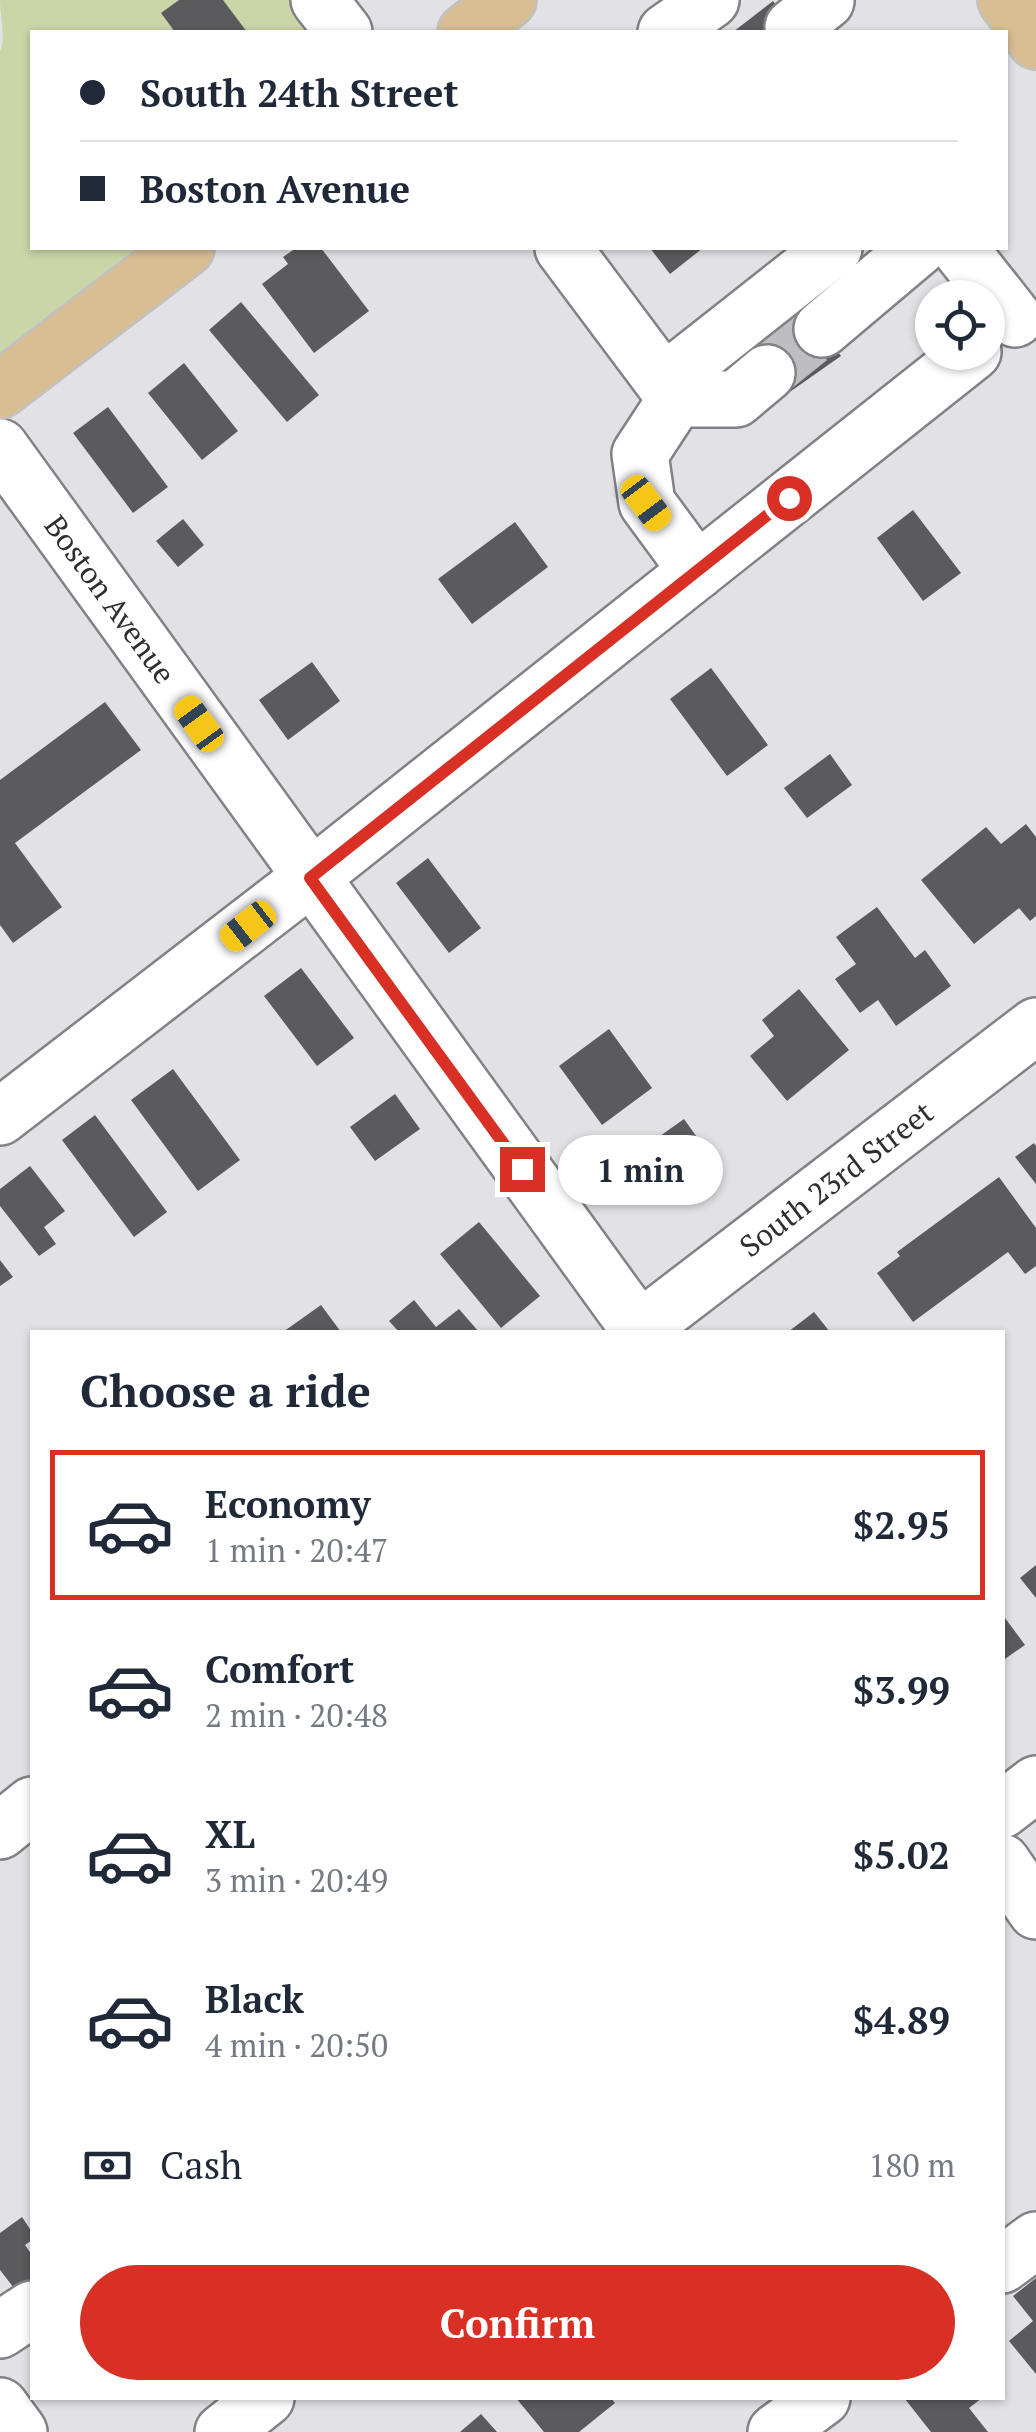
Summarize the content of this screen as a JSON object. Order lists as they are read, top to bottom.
{
  "streets": {
    "street": ["Boston Avenue", "South 23rd Street"]
  },
  "page": {
    "banner": ["South 24th Street", "Boston Avenue"],
    "bubble": "1 min",
    "heading": "Choose a ride",
    "list": [
      {
        "name": "Economy",
        "note": "1 min · 20:47",
        "value": "$2.95"
      },
      {
        "name": "Comfort",
        "note": "2 min · 20:48",
        "value": "$3.99"
      },
      {
        "name": "XL",
        "note": "3 min · 20:49",
        "value": "$5.02"
      },
      {
        "name": "Black",
        "note": "4 min · 20:50",
        "value": "$4.89"
      }
    ],
    "pay": ["Cash", "180 m"],
    "buttons": "Confirm"
  }
}
